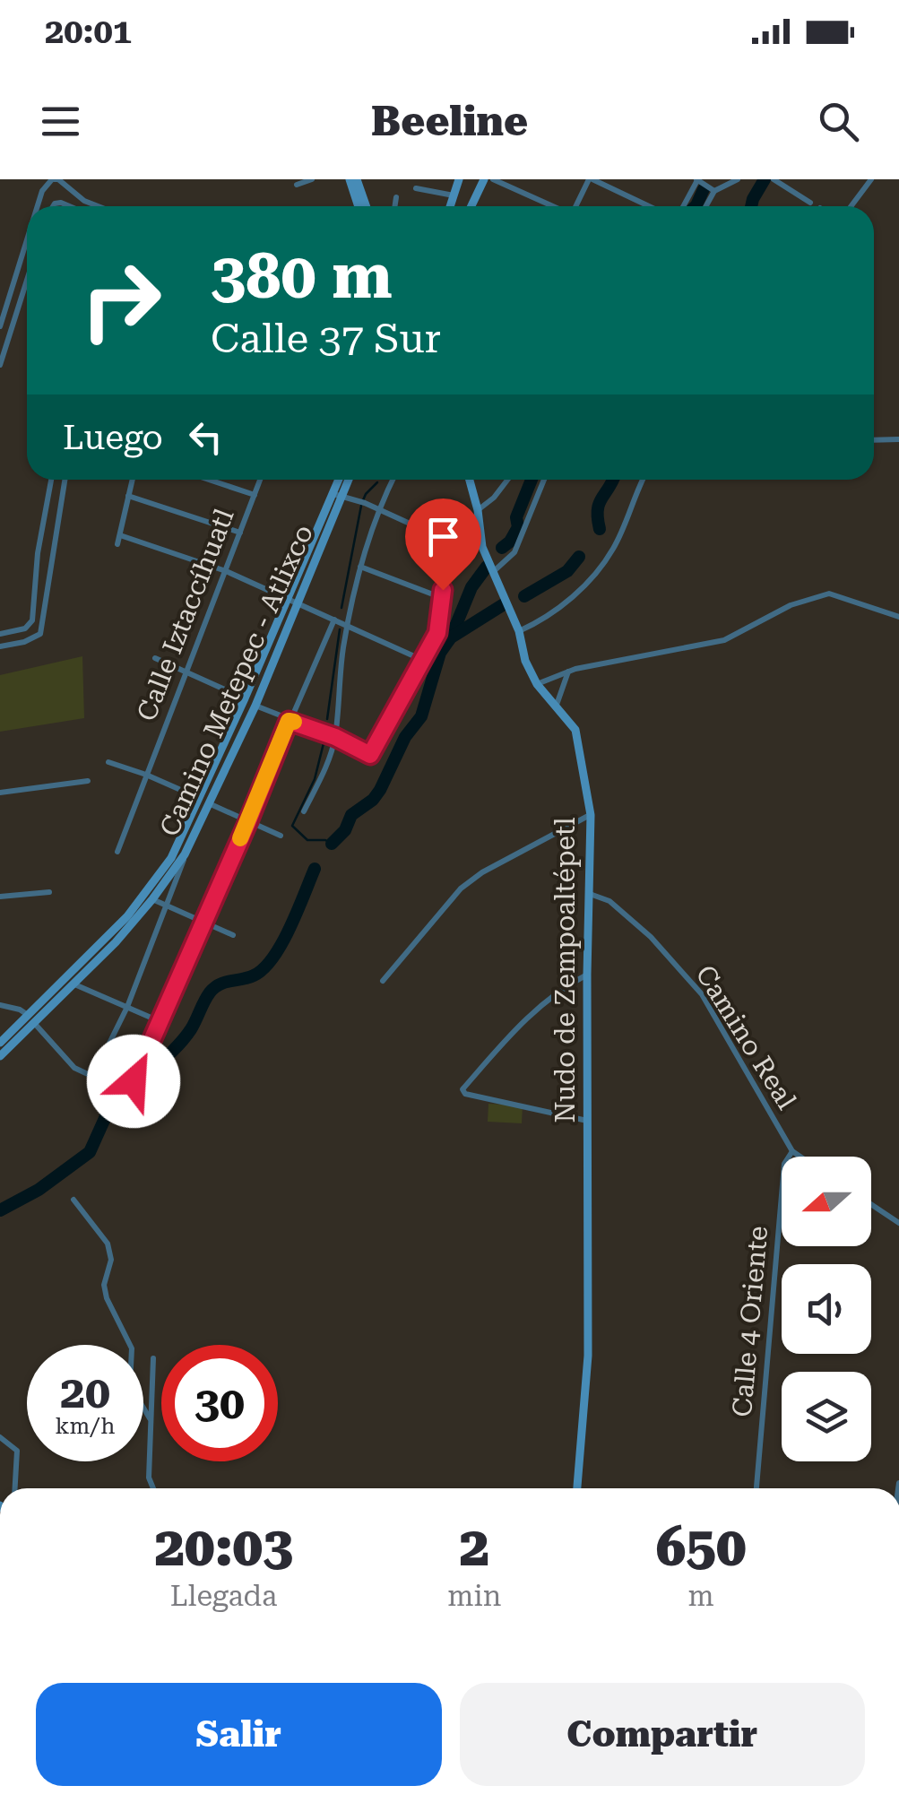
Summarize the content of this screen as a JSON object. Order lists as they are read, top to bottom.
{
  "streets": {
    "main road": ["Camino Metepec - Atlixco", "Nudo de Zempoaltépetl"],
    "street": ["Calle Iztaccíhuatl", "Camino Real", "Calle 4 Oriente"]
  },
  "crossings": [
    ["Nudo de Zempoaltépetl", "Camino Real"],
    ["Camino Real", "Calle 4 Oriente"]
  ],
  "north": "left",
  "page": {
    "status": "20:01",
    "header": "Beeline",
    "turn": ["380 m", "Calle 37 Sur"],
    "then": "Luego",
    "speed": "20 km/h",
    "limit": "30",
    "eta": [
      "20:03",
      "Llegada",
      "2",
      "min",
      "650",
      "m"
    ],
    "buttons": ["Salir", "Compartir"]
  }
}
